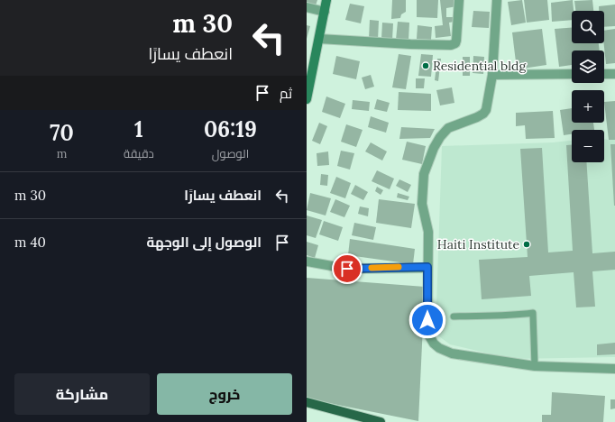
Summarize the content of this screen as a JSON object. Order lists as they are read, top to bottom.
{
  "places": ["Residential bldg", "Haiti Institute"],
  "page": {
    "turn": ["30 m", "انعطف يسارًا"],
    "map_buttons": ["+", "−"],
    "then": "ثم",
    "eta": [
      "06:19",
      "الوصول",
      "1",
      "دقيقة",
      "70",
      "m"
    ],
    "list": [
      {
        "name": "انعطف يسارًا",
        "value": "30 m"
      },
      {
        "name": "الوصول إلى الوجهة",
        "value": "40 m"
      }
    ],
    "buttons": ["خروج", "مشاركة"]
  }
}
